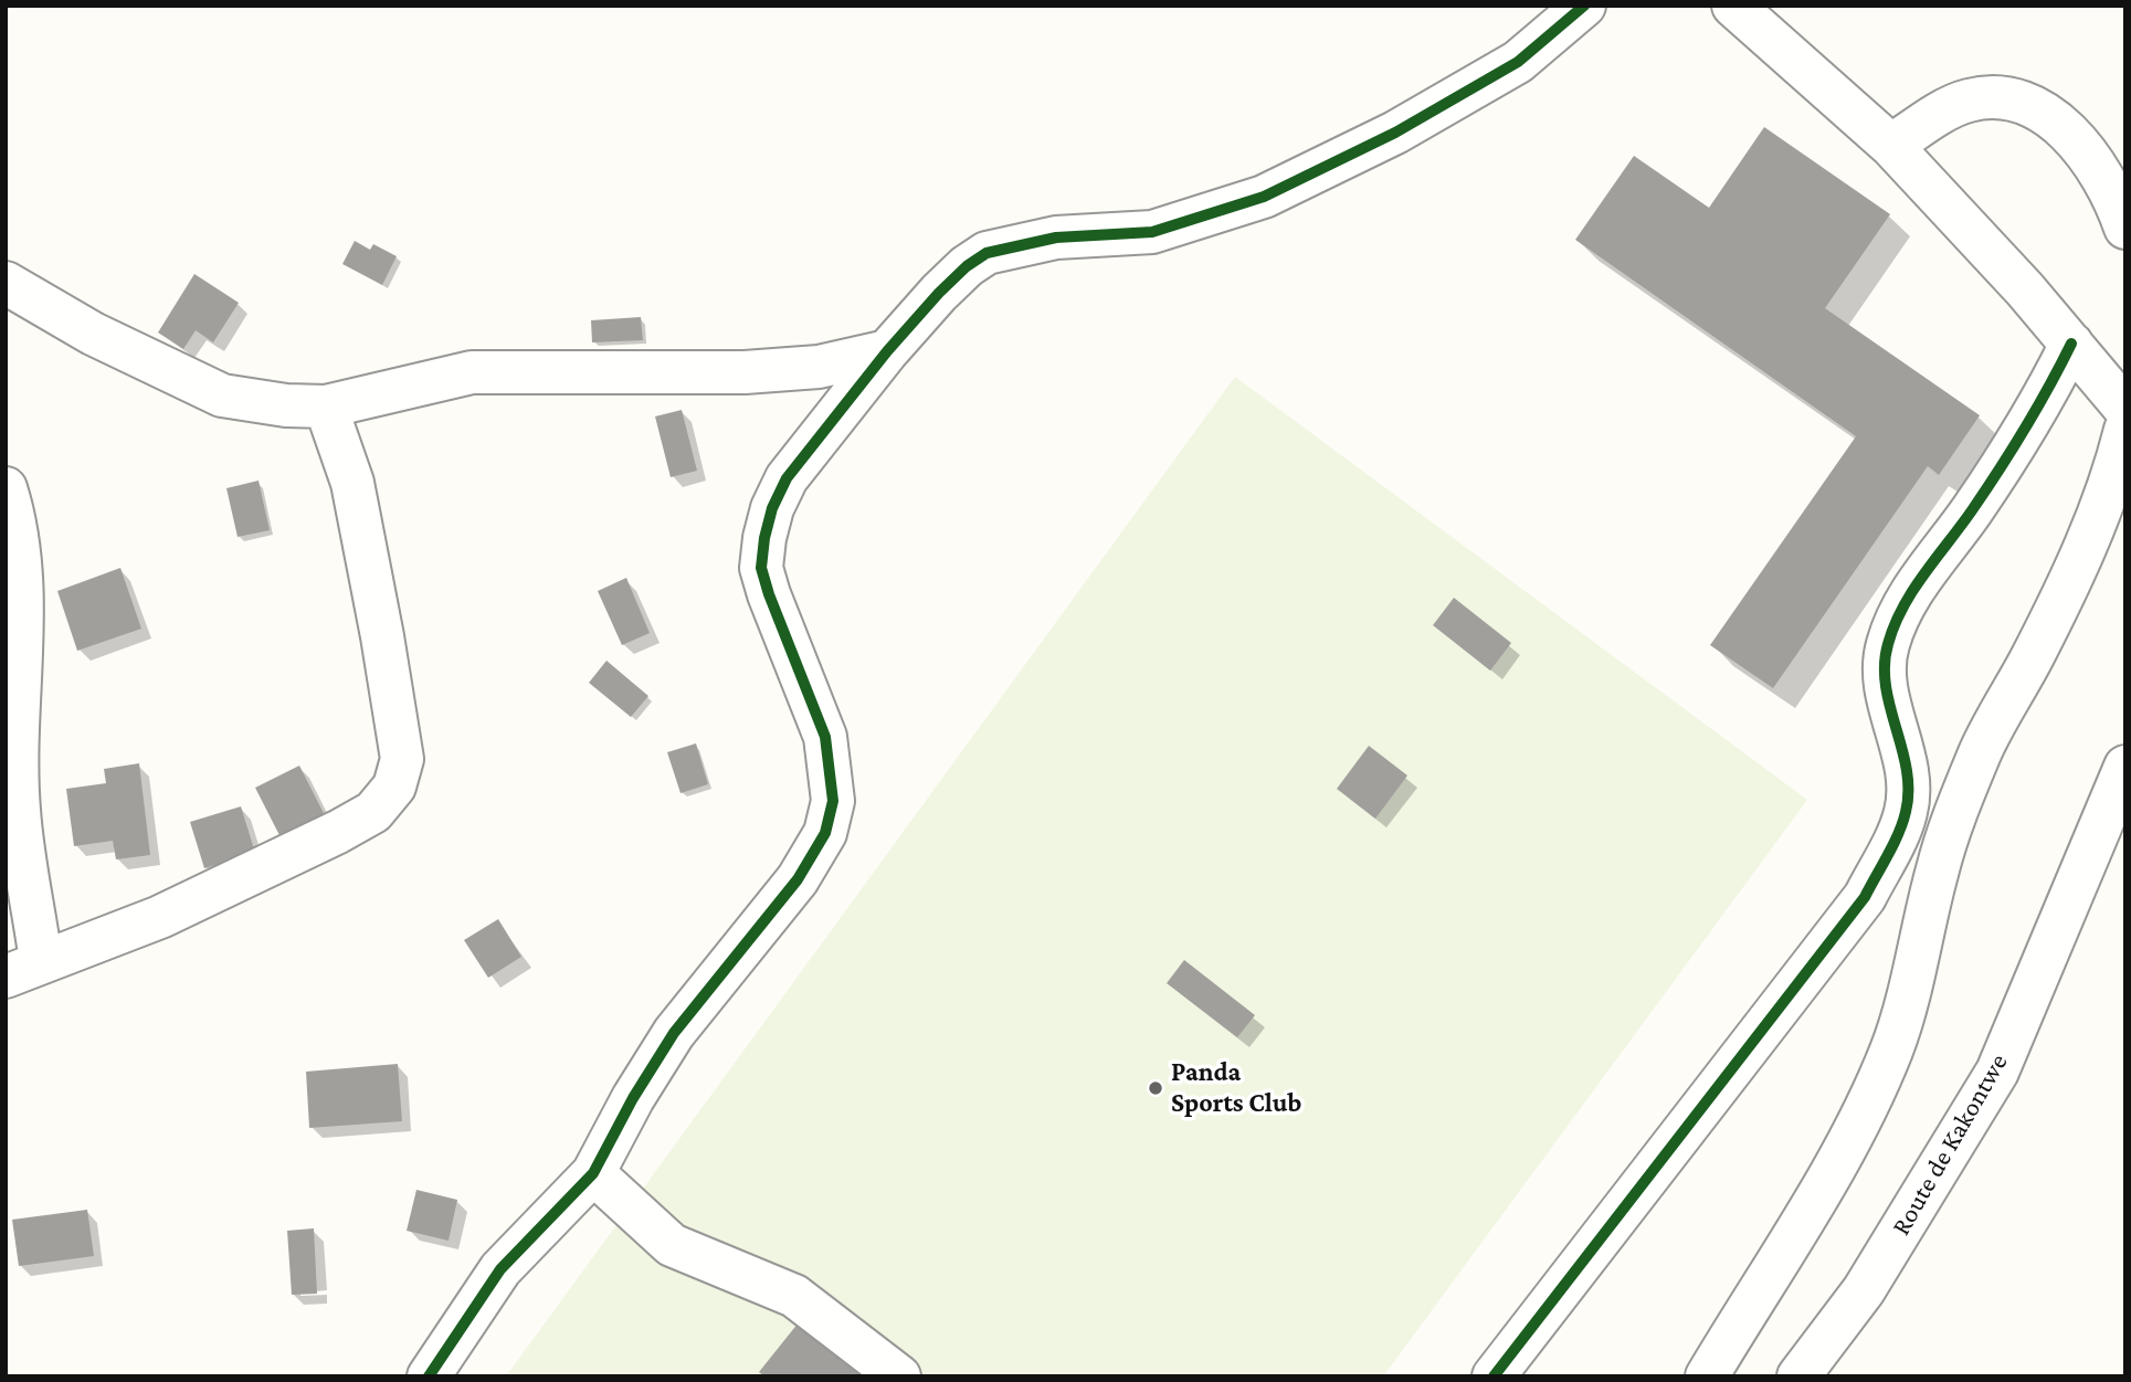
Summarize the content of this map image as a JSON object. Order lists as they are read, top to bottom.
{
  "streets": {
    "street": ["Route de Kakontwe"]
  },
  "places": ["Panda Sports Club"]
}
